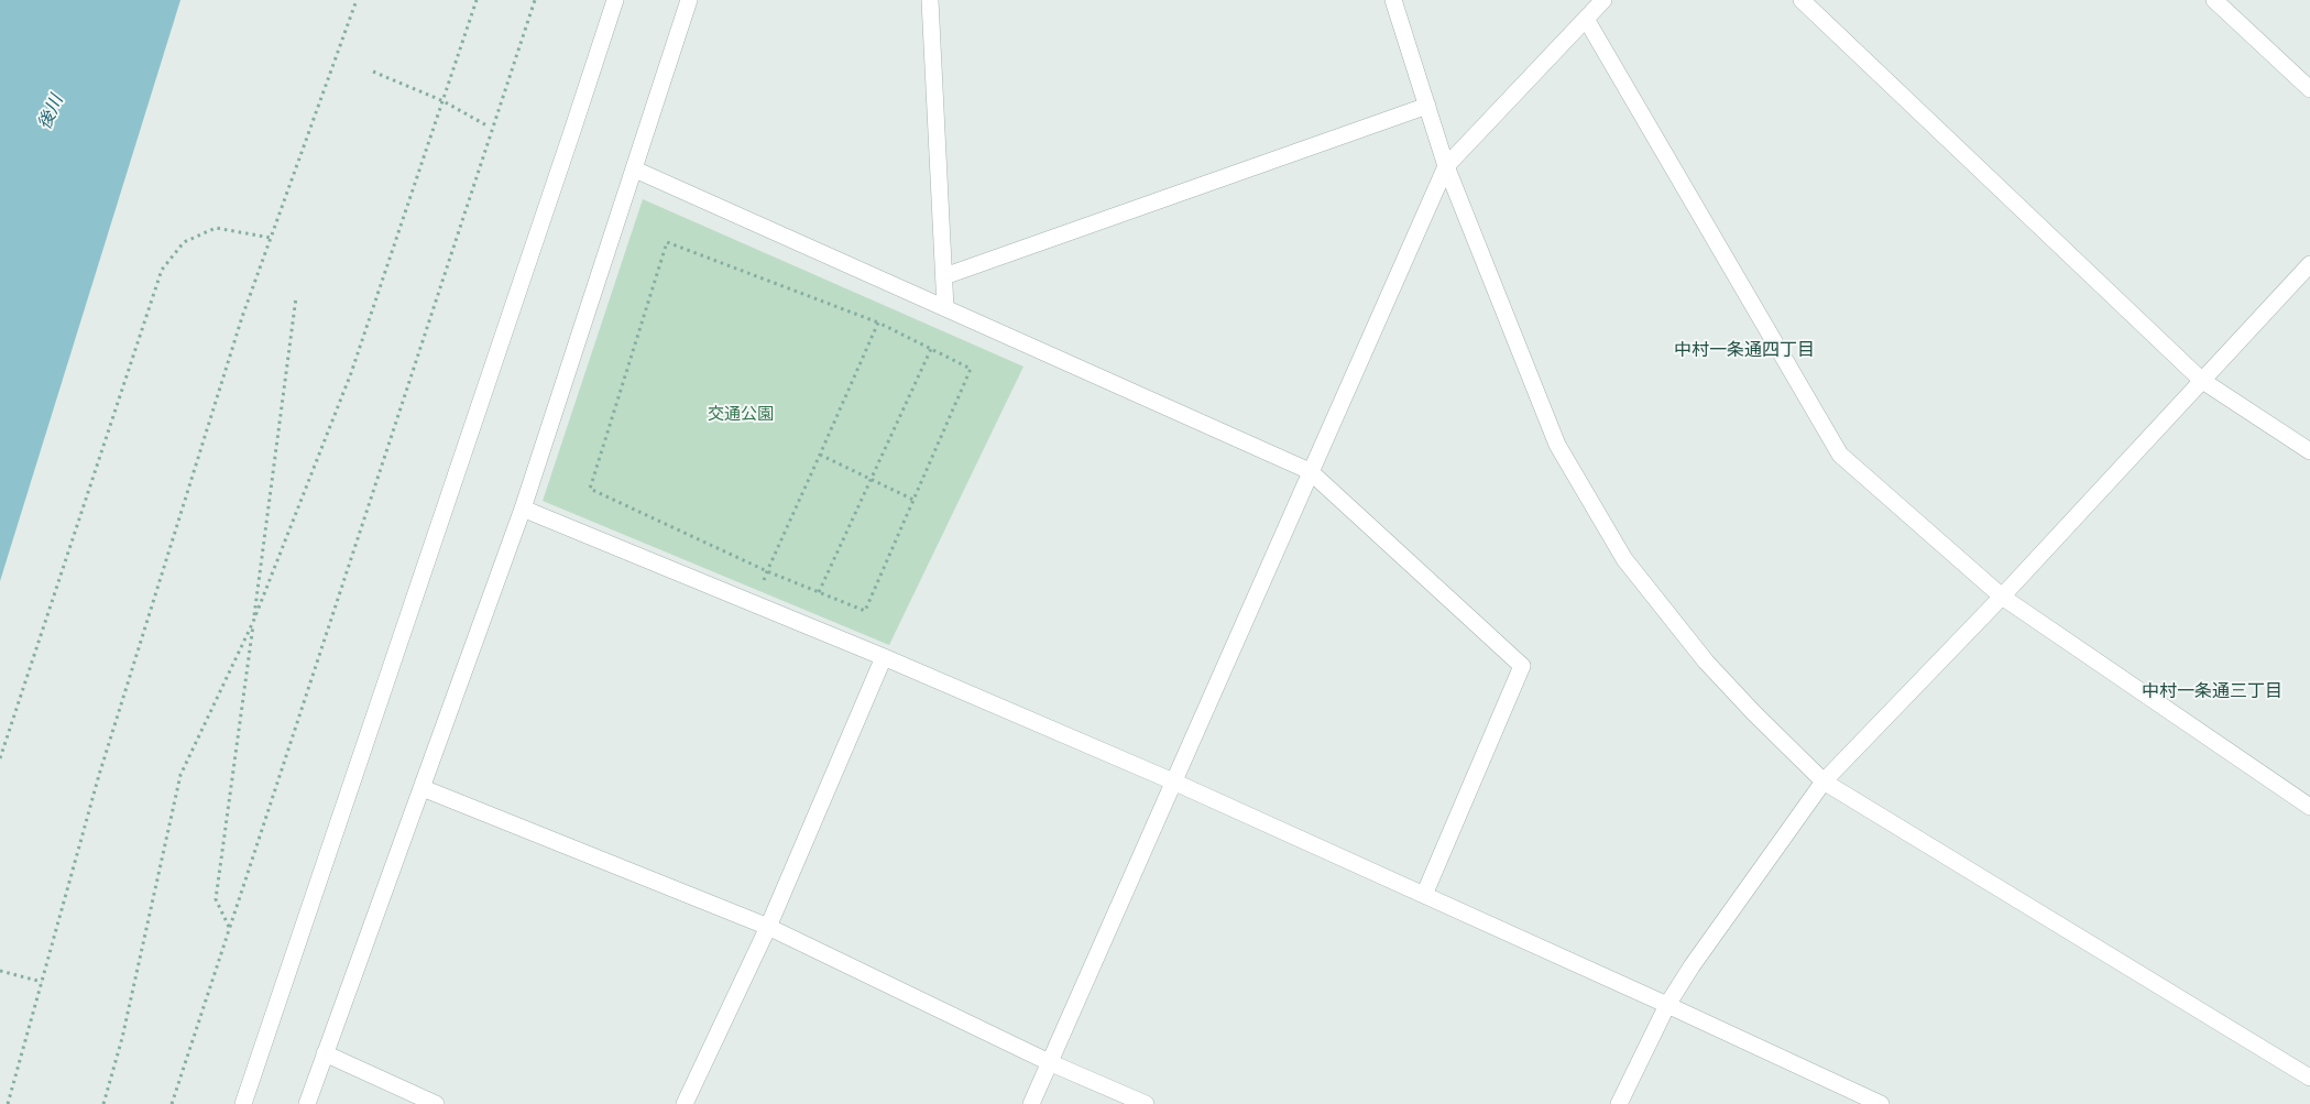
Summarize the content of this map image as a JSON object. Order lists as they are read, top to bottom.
{
  "districts": ["中村一条通四丁目", "中村一条通三丁目"],
  "water": ["後川"],
  "parks": ["交通公園"]
}
